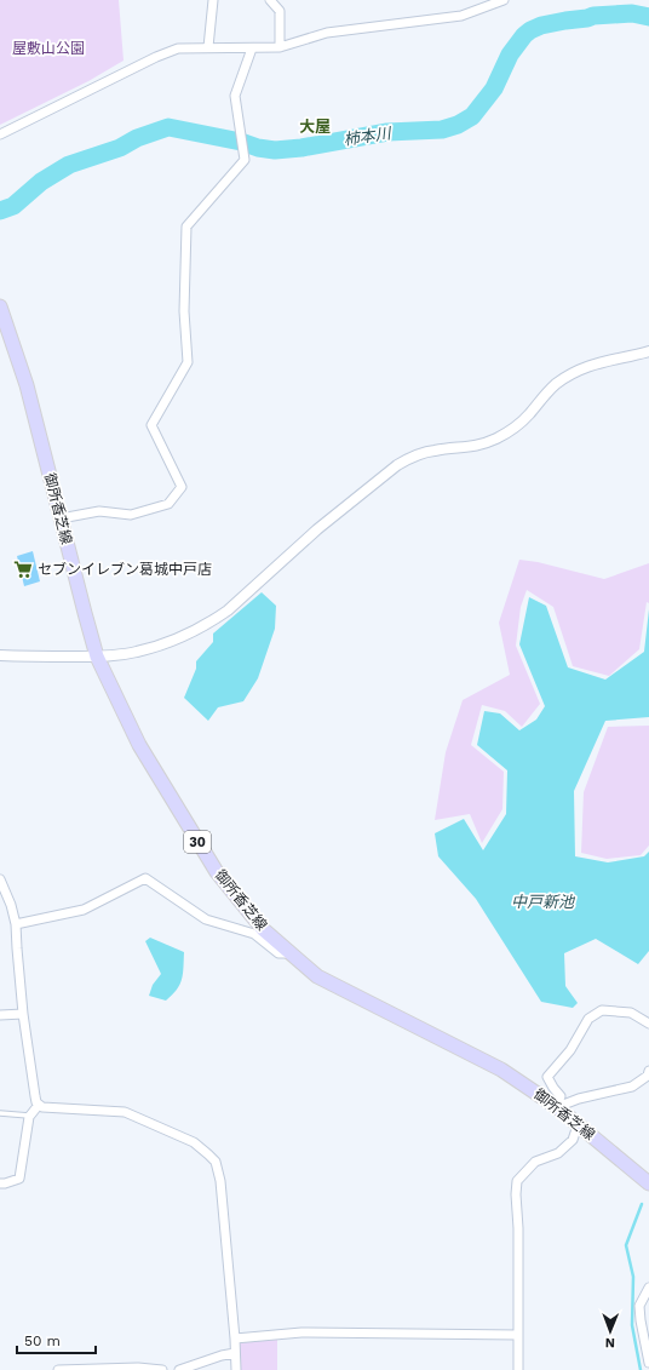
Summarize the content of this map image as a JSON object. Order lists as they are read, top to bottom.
{
  "streets": {
    "main road": ["御所香芝線", "30"]
  },
  "districts": ["大屋"],
  "water": ["柿本川", "中戸新池"],
  "parks": ["屋敷山公園"],
  "places": {
    "supermarket": ["セブンイレブン葛城中戸店"]
  },
  "scale_bar": "50 m",
  "north": "bottom"
}
